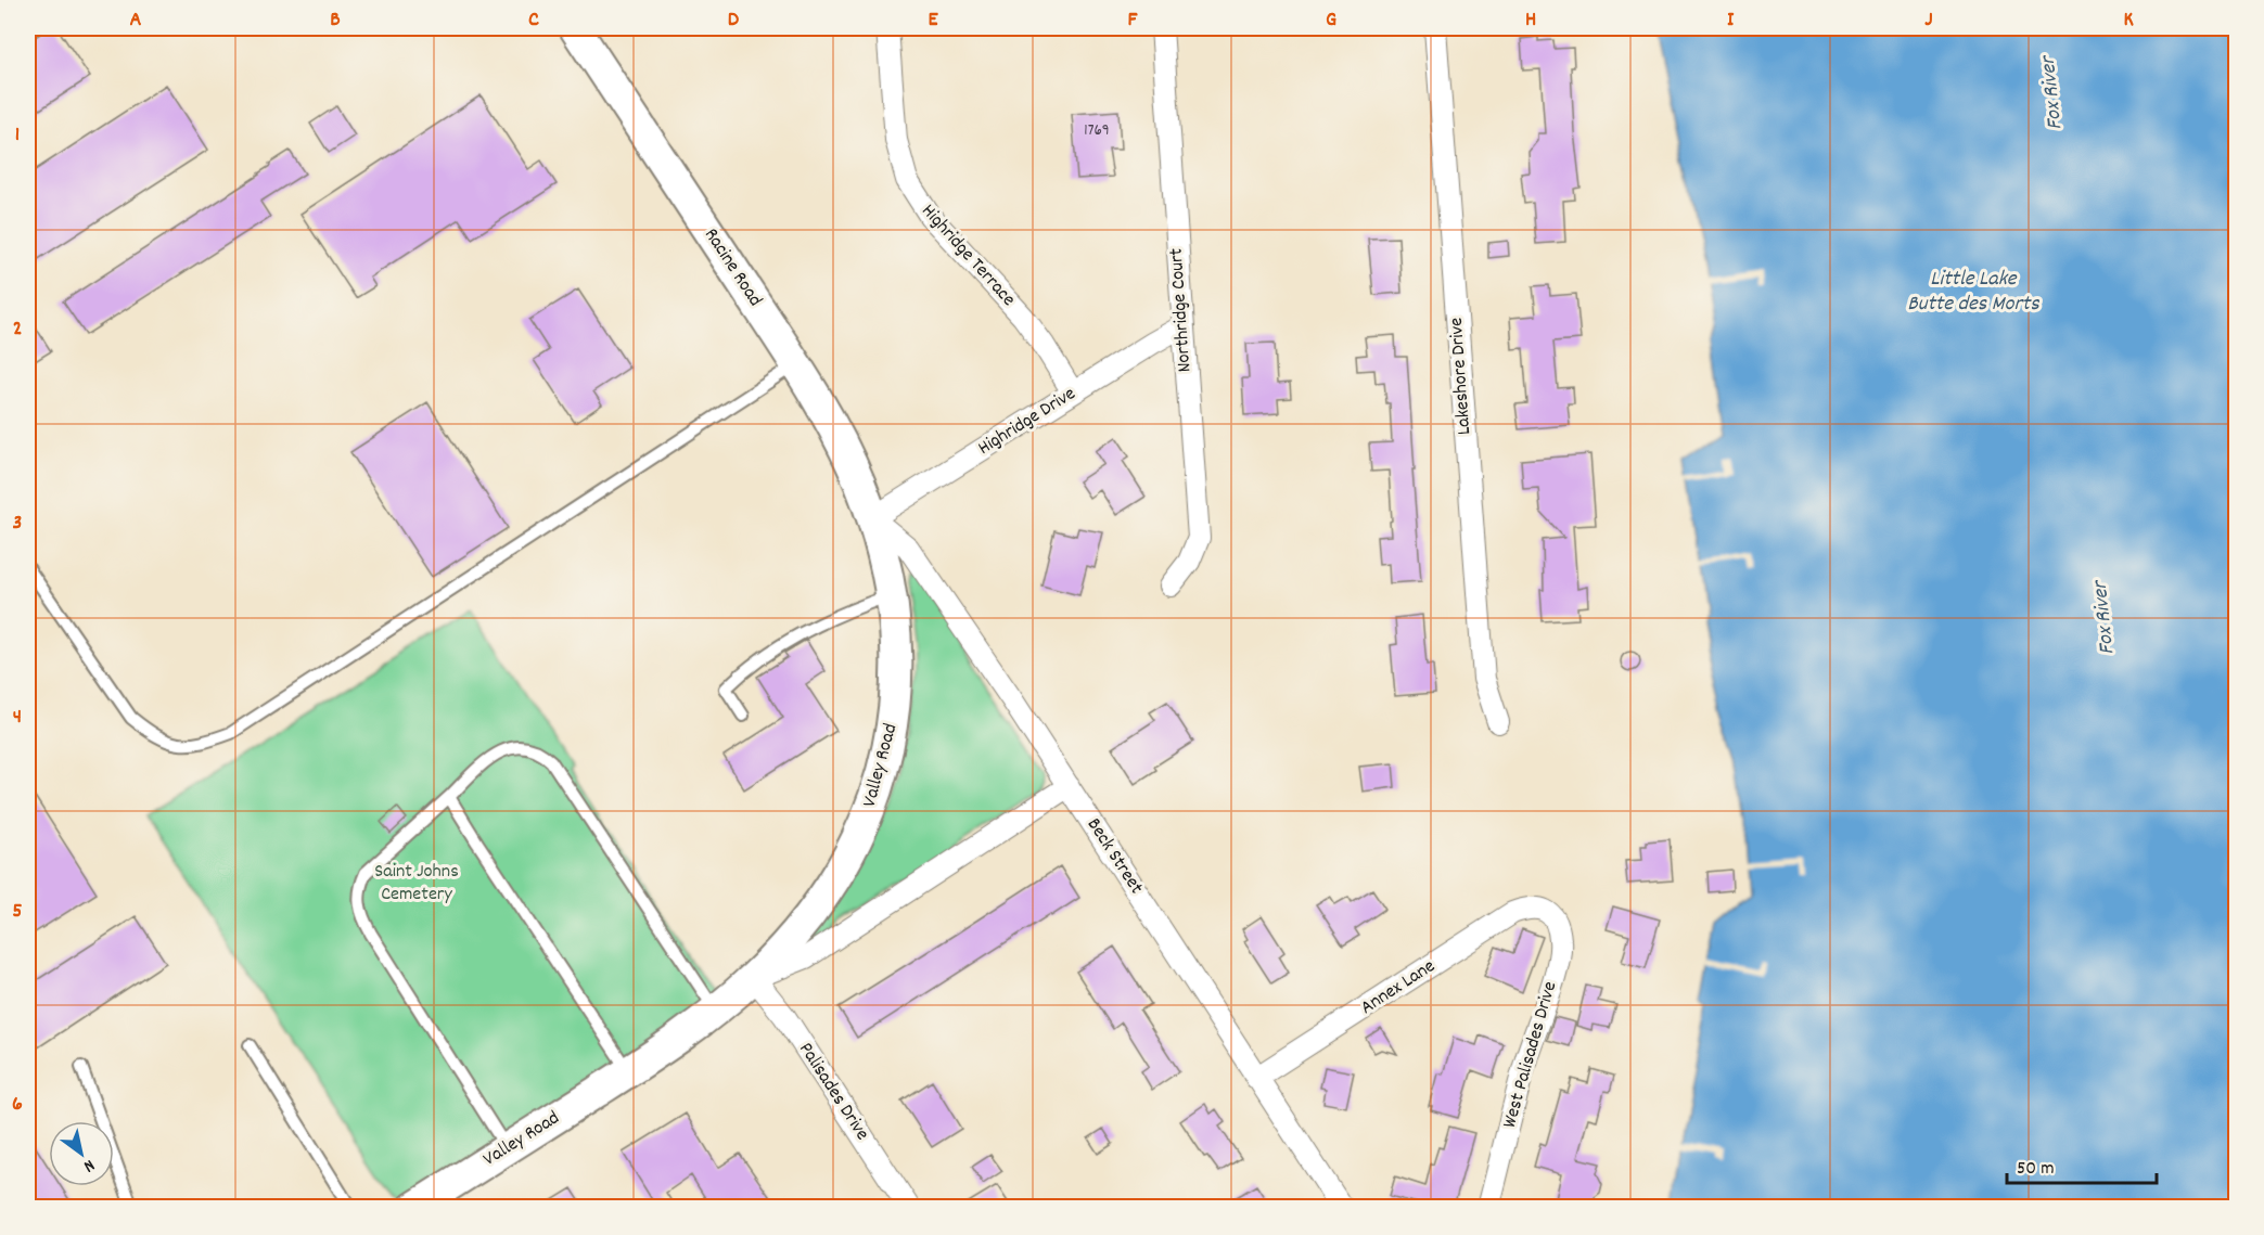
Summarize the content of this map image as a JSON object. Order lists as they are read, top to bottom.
{
  "streets": {
    "main road": ["Racine Road", "Valley Road"],
    "street": [
      "Highridge Terrace",
      "Northridge Court",
      "Lakeshore Drive",
      "Highridge Drive",
      "Beck Street",
      "Annex Lane",
      "West Palisades Drive",
      "Palisades Drive"
    ]
  },
  "crossings": [
    ["Highridge Terrace", "Highridge Drive"],
    ["Racine Road", "Highridge Drive"],
    ["Racine Road", "Valley Road"],
    ["Racine Road", "Beck Street"],
    ["Northridge Court", "Highridge Drive"],
    ["Highridge Drive", "Valley Road"],
    ["Highridge Drive", "Beck Street"],
    ["Valley Road", "Beck Street"],
    ["Valley Road", "Palisades Drive"],
    ["Beck Street", "Annex Lane"],
    ["Annex Lane", "West Palisades Drive"]
  ],
  "water": ["Fox River", "Little Lake Butte des Morts"],
  "parks": ["Saint Johns Cemetery"],
  "house_numbers": ["1769"],
  "scale_bar": "50 m",
  "north": "bottom right",
  "grid": {
    "columns": [
      "A",
      "B",
      "C",
      "D",
      "E",
      "F",
      "G",
      "H",
      "I",
      "J",
      "K"
    ],
    "rows": [
      "1",
      "2",
      "3",
      "4",
      "5",
      "6"
    ]
  }
}
